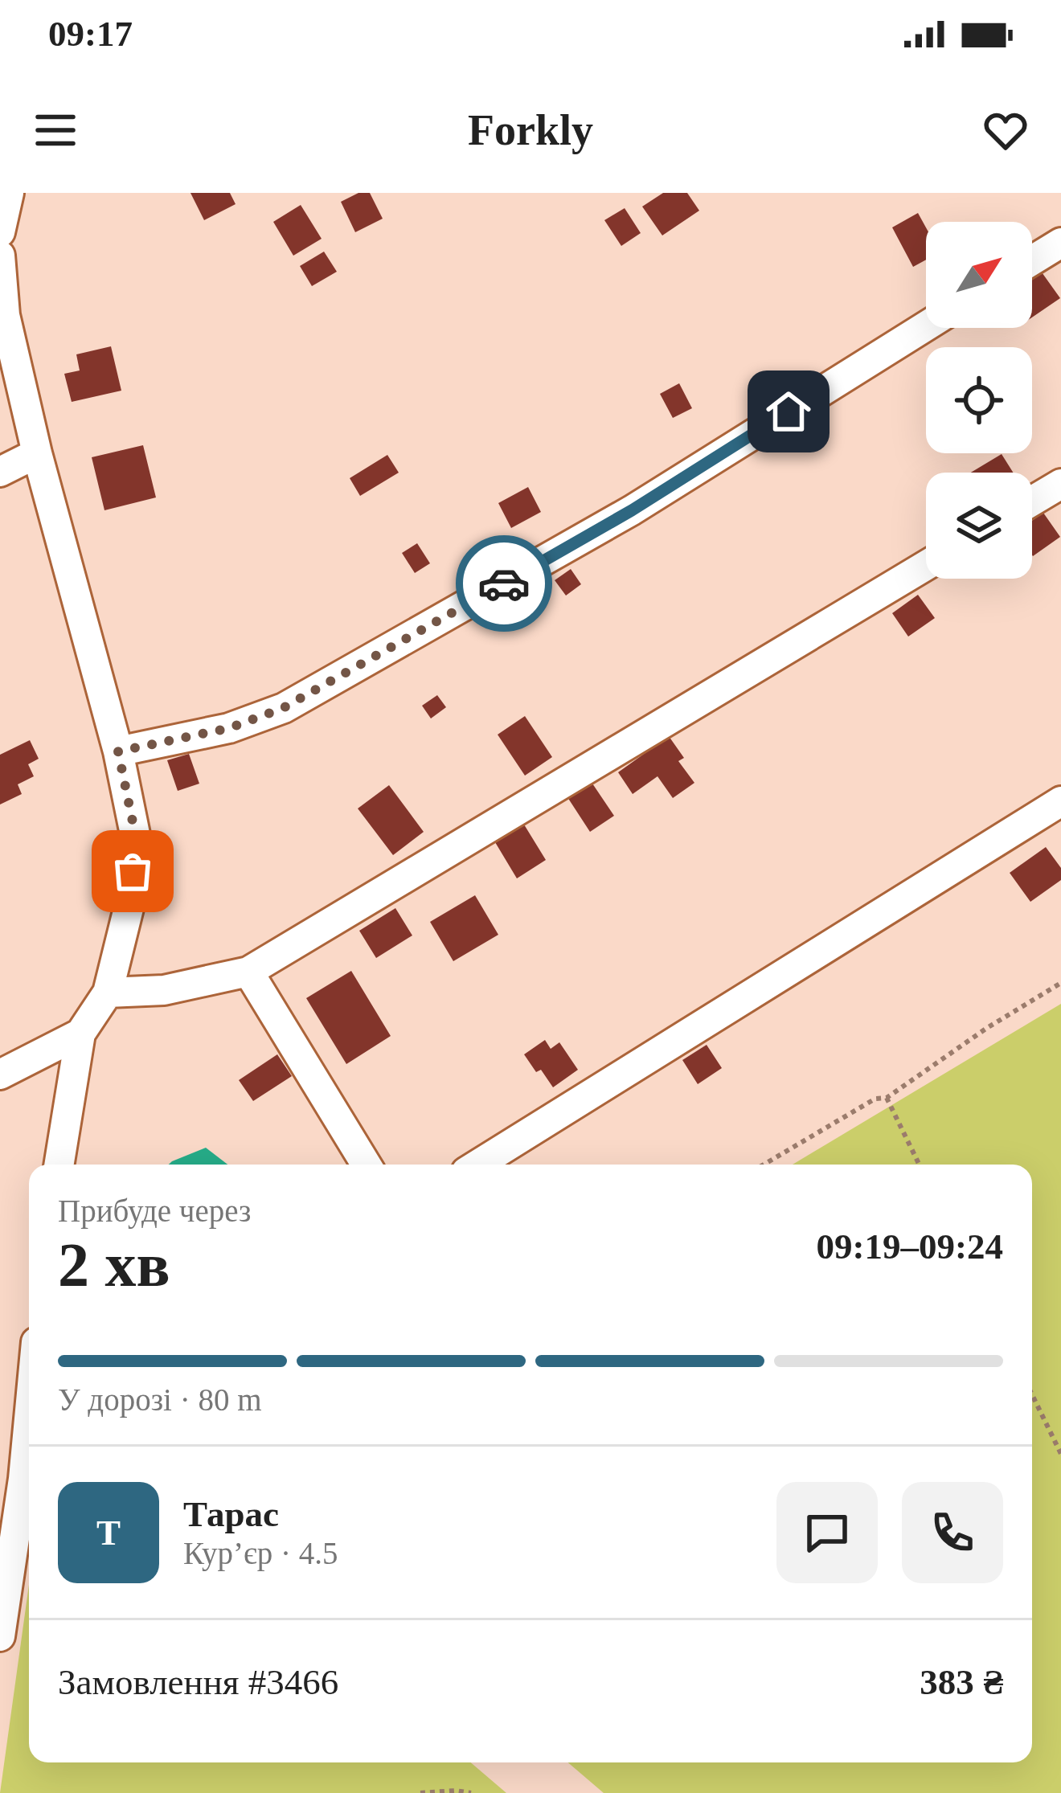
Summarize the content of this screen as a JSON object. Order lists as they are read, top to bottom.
{
  "north": "top right",
  "page": {
    "status": "09:17",
    "header": "Forkly",
    "heading": ["2 хв", "Прибуде через", "09:19–09:24"],
    "panel": [
      "Тарас",
      "Кур’єр · 4.5",
      "Замовлення #3466",
      "383 ₴"
    ],
    "bar": "У дорозі · 80 m",
    "round": "Т"
  }
}
